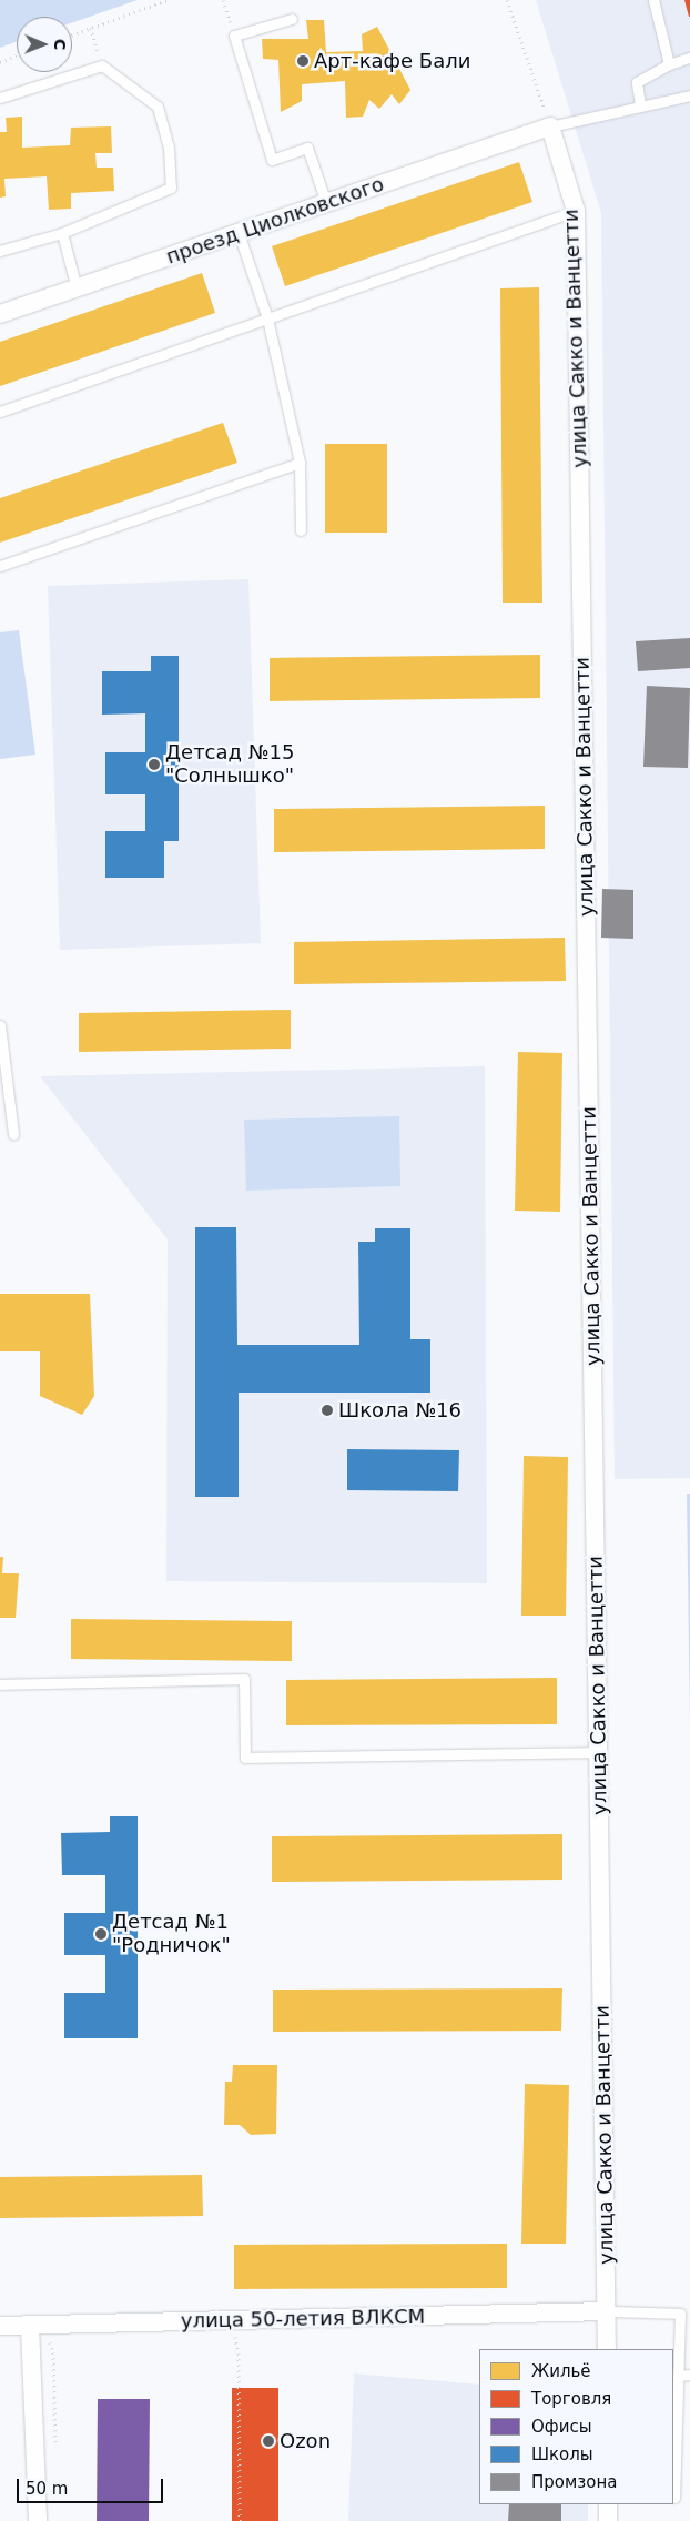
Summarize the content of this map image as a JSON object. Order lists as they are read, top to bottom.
{
  "streets": {
    "street": ["проезд Циолковского", "улица Сакко и Ванцетти", "улица 50-летия ВЛКСМ"]
  },
  "crossings": [
    ["проезд Циолковского", "улица Сакко и Ванцетти"],
    ["улица Сакко и Ванцетти", "улица 50-летия ВЛКСМ"]
  ],
  "places": [
    "Арт-кафе Бали",
    "Детсад №15 \"Солнышко\"",
    "Школа №16",
    "Детсад №1 \"Родничок\"",
    "Ozon"
  ],
  "legend": [
    "Жильё",
    "Торговля",
    "Офисы",
    "Школы",
    "Промзона"
  ],
  "scale_bar": "50 m",
  "north": "right"
}
